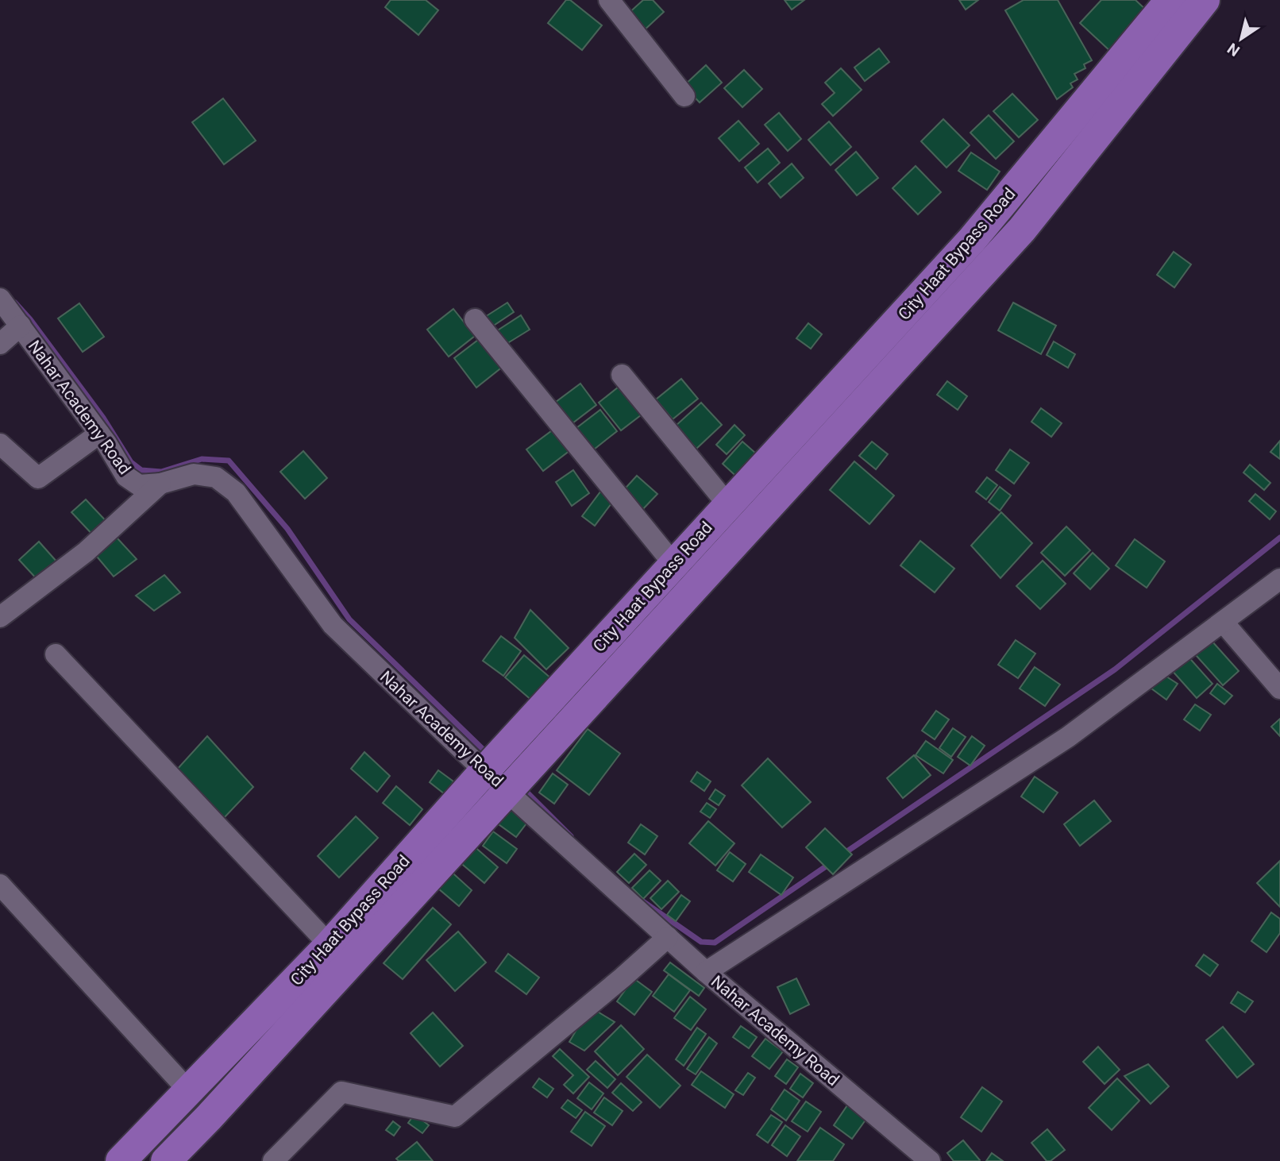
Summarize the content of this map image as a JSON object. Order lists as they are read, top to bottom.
{
  "streets": {
    "main road": ["City Haat Bypass Road"],
    "street": ["Nahar Academy Road"]
  },
  "crossings": [
    ["City Haat Bypass Road", "Nahar Academy Road"]
  ],
  "north": "bottom left"
}
